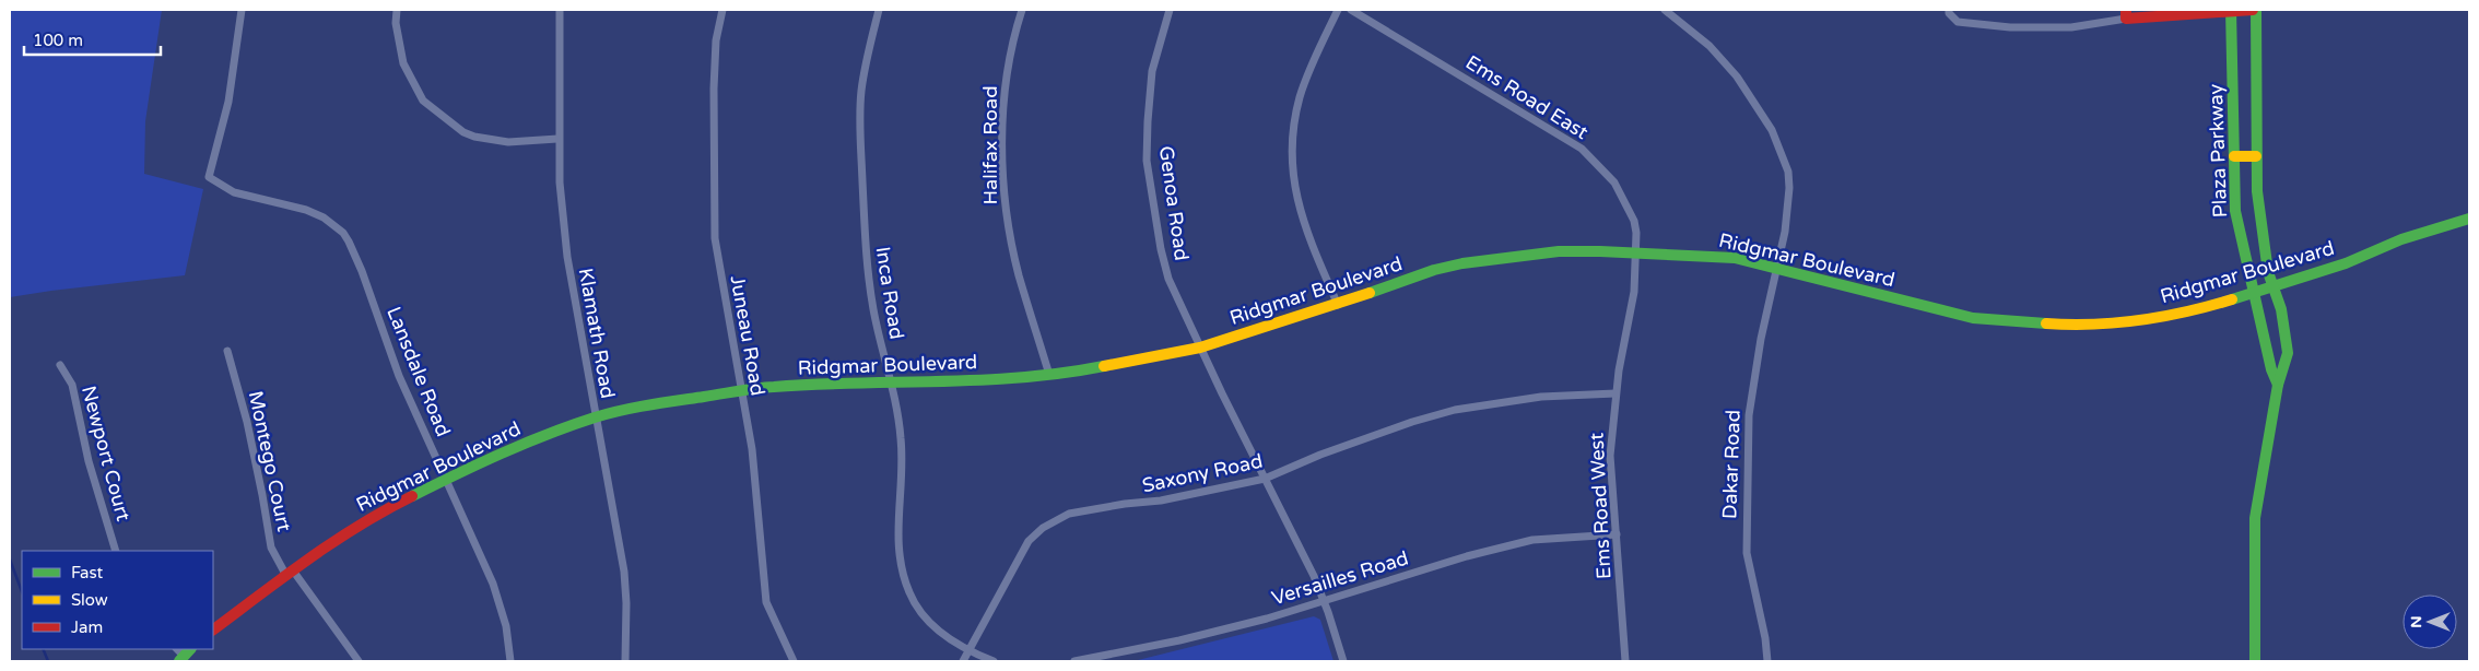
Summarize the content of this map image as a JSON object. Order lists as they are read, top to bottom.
{
  "streets": {
    "street": [
      "Ems Road East",
      "Halifax Road",
      "Plaza Parkway",
      "Genoa Road",
      "Ridgmar Boulevard",
      "Inca Road",
      "Klamath Road",
      "Juneau Road",
      "Lansdale Road",
      "Newport Court",
      "Montego Court",
      "Dakar Road",
      "Saxony Road",
      "Ems Road West",
      "Versailles Road"
    ]
  },
  "crossings": [
    ["Ems Road East", "Ridgmar Boulevard"],
    ["Ems Road East", "Ems Road West"],
    ["Halifax Road", "Ridgmar Boulevard"],
    ["Plaza Parkway", "Ridgmar Boulevard"],
    ["Genoa Road", "Ridgmar Boulevard"],
    ["Genoa Road", "Saxony Road"],
    ["Genoa Road", "Versailles Road"],
    ["Ridgmar Boulevard", "Inca Road"],
    ["Ridgmar Boulevard", "Klamath Road"],
    ["Ridgmar Boulevard", "Juneau Road"],
    ["Ridgmar Boulevard", "Lansdale Road"],
    ["Ridgmar Boulevard", "Montego Court"],
    ["Ridgmar Boulevard", "Dakar Road"],
    ["Ridgmar Boulevard", "Ems Road West"],
    ["Inca Road", "Saxony Road"],
    ["Saxony Road", "Ems Road West"],
    ["Ems Road West", "Versailles Road"]
  ],
  "legend": ["Fast", "Slow", "Jam"],
  "scale_bar": "100 m",
  "north": "left"
}
